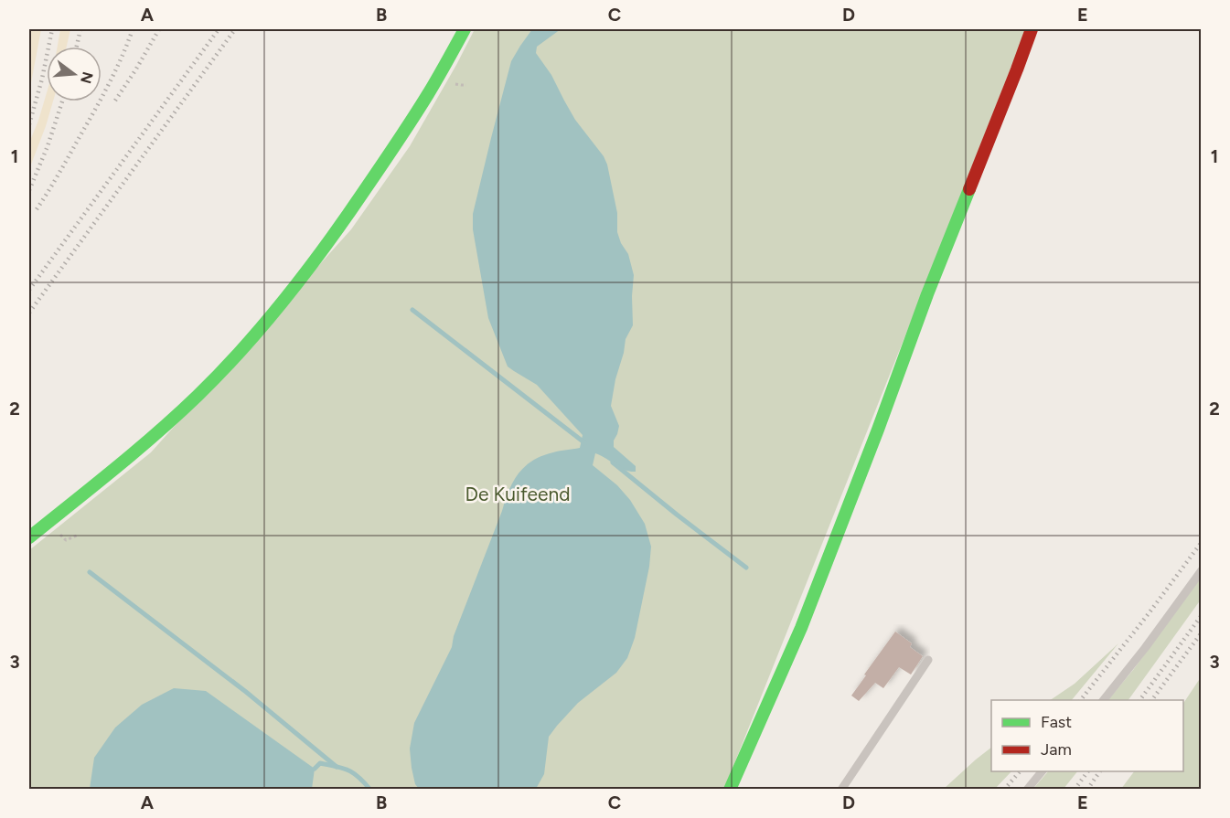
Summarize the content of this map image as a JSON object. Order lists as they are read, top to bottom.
{
  "parks": ["De Kuifeend"],
  "legend": ["Fast", "Jam"],
  "north": "right",
  "grid": {
    "columns": [
      "A",
      "B",
      "C",
      "D",
      "E"
    ],
    "rows": ["1", "2", "3"]
  }
}
